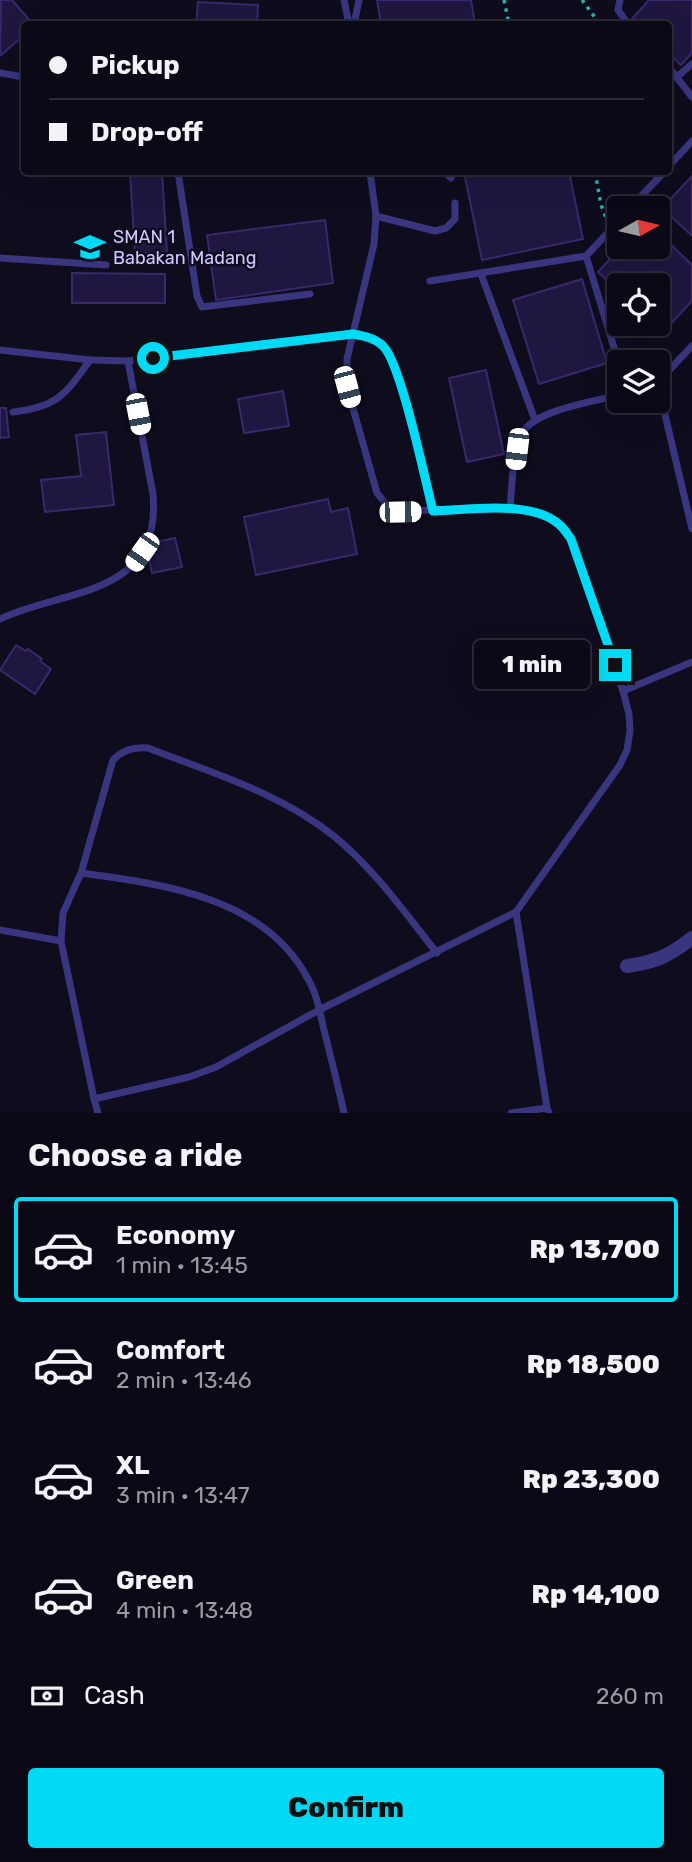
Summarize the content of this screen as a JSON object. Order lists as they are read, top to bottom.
{
  "places": {
    "school or university": ["SMAN 1 Babakan Madang"]
  },
  "north": "right",
  "page": {
    "banner": ["Pickup", "Drop-off"],
    "bubble": "1 min",
    "heading": "Choose a ride",
    "list": [
      {
        "name": "Economy",
        "note": "1 min · 13:45",
        "value": "Rp 13,700"
      },
      {
        "name": "Comfort",
        "note": "2 min · 13:46",
        "value": "Rp 18,500"
      },
      {
        "name": "XL",
        "note": "3 min · 13:47",
        "value": "Rp 23,300"
      },
      {
        "name": "Green",
        "note": "4 min · 13:48",
        "value": "Rp 14,100"
      }
    ],
    "pay": ["Cash", "260 m"],
    "buttons": "Confirm"
  }
}
